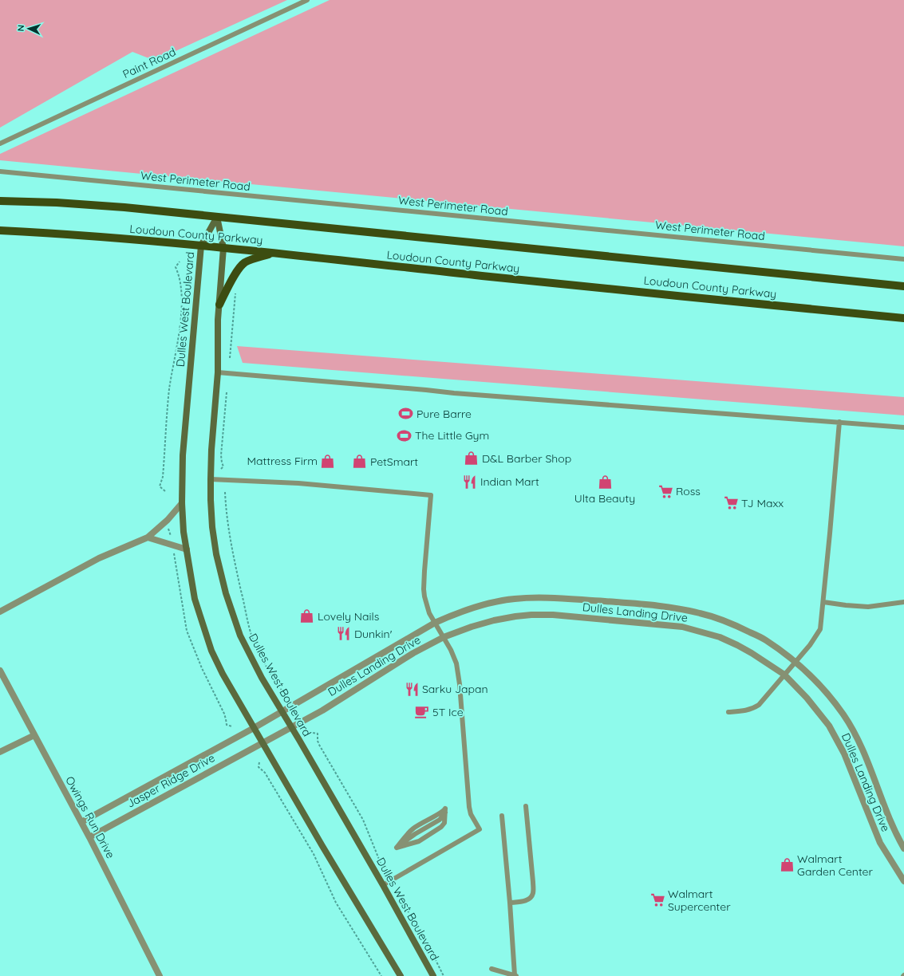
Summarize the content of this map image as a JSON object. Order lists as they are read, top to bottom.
{
  "streets": {
    "main road": ["Loudoun County Parkway"],
    "street": [
      "Dulles West Boulevard",
      "Dulles Landing Drive",
      "Jasper Ridge Drive",
      "Owings Run Drive"
    ],
    "lane": ["Paint Road", "West Perimeter Road"]
  },
  "crossings": [
    ["Loudoun County Parkway", "Dulles West Boulevard"],
    ["Dulles West Boulevard", "Dulles Landing Drive"],
    ["Dulles West Boulevard", "Jasper Ridge Drive"],
    ["Dulles Landing Drive", "Jasper Ridge Drive"],
    ["Jasper Ridge Drive", "Owings Run Drive"]
  ],
  "places": {
    "sports": ["Pure Barre", "The Little Gym"],
    "shop": [
      "D&L Barber Shop",
      "Mattress Firm",
      "PetSmart",
      "Ulta Beauty",
      "Lovely Nails",
      "Walmart Garden Center"
    ],
    "restaurant": ["Indian Mart", "Dunkin'", "Sarku Japan"],
    "supermarket": ["Ross", "TJ Maxx", "Walmart Supercenter"],
    "cafe": ["5T Ice"]
  },
  "north": "left"
}
